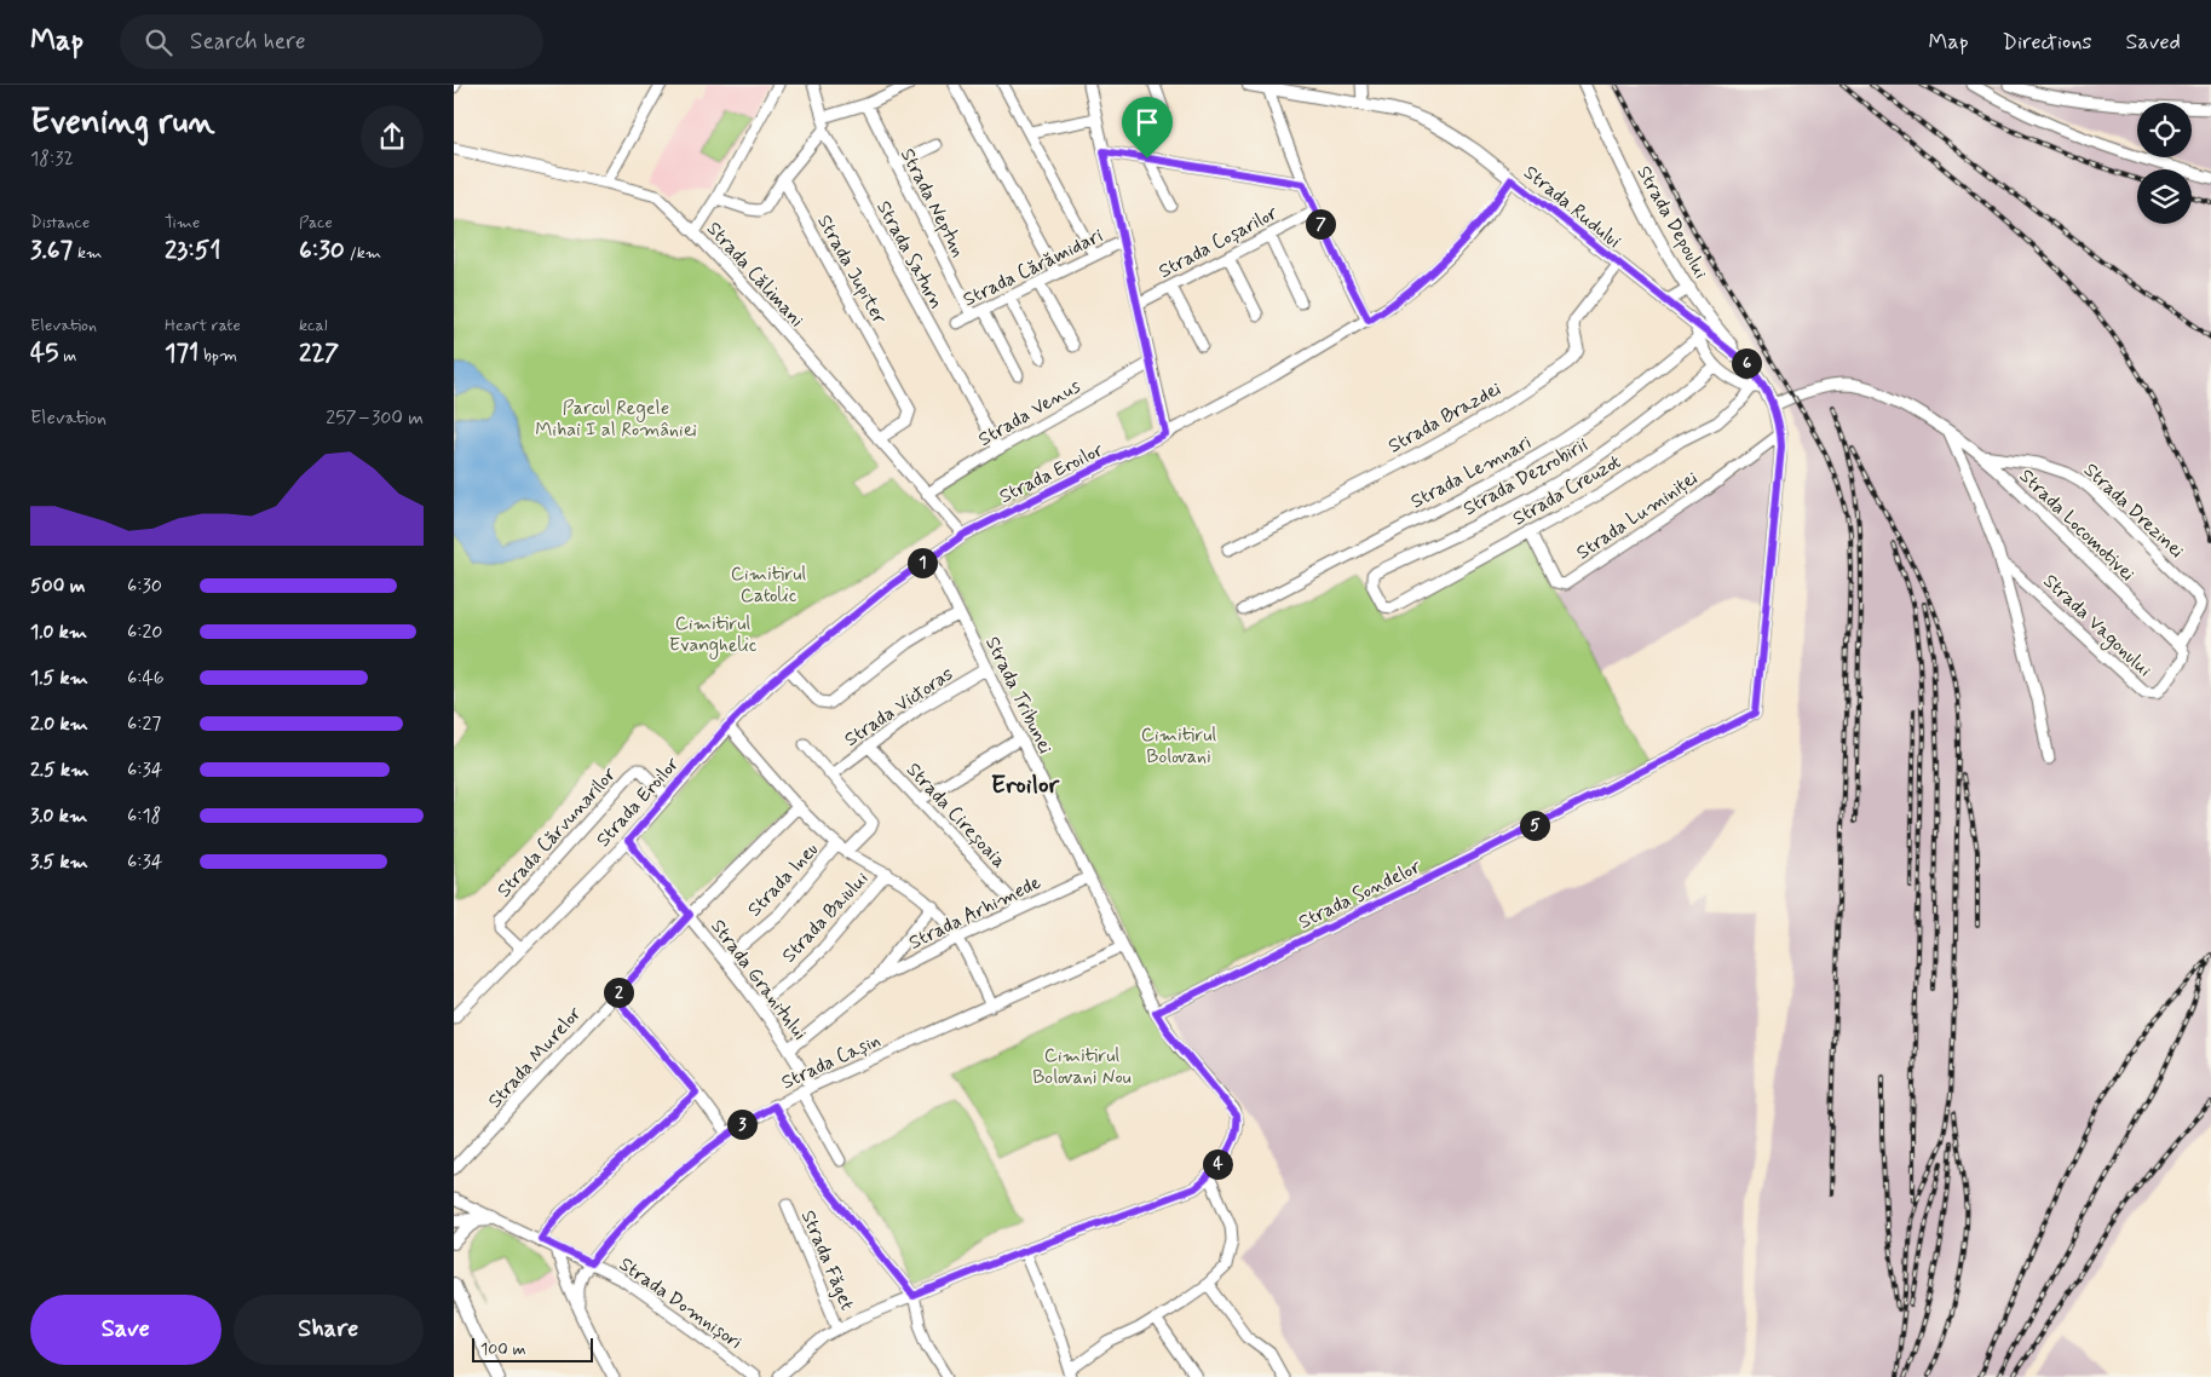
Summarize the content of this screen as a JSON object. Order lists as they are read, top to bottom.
{
  "streets": {
    "main road": ["Strada Rudului", "Strada Depoului"],
    "street": [
      "Strada Neptun",
      "Strada Coșarilor",
      "Strada Saturn",
      "Strada Cărămidari",
      "Strada Jupiter",
      "Strada Călimani",
      "Strada Venus",
      "Strada Brazdei",
      "Strada Lemnari",
      "Strada Eroilor",
      "Strada Dezrobirii",
      "Strada Creuzot",
      "Strada Drezinei",
      "Strada Luminiței",
      "Strada Locomotivei",
      "Strada Vagonului",
      "Strada Tribunei",
      "Strada Victoras",
      "Strada Cireșoaia",
      "Strada Cărvunarilor",
      "Strada Ineu",
      "Strada Sondelor",
      "Strada Arhimede",
      "Strada Baiului",
      "Strada Granitului",
      "Strada Murelor",
      "Strada Cașin",
      "Strada Făget",
      "Strada Domnișori"
    ]
  },
  "crossings": [
    ["Strada Neptun", "Strada Cărămidari"],
    ["Strada Rudului", "Strada Depoului"],
    ["Strada Rudului", "Strada Brazdei"],
    ["Strada Rudului", "Strada Eroilor"],
    ["Strada Rudului", "Strada Creuzot"],
    ["Strada Rudului", "Strada Luminiței"],
    ["Strada Rudului", "Strada Locomotivei"],
    ["Strada Rudului", "Strada Sondelor"],
    ["Strada Saturn", "Strada Venus"],
    ["Strada Jupiter", "Strada Călimani"],
    ["Strada Călimani", "Strada Venus"],
    ["Strada Călimani", "Strada Eroilor"],
    ["Strada Eroilor", "Strada Tribunei"],
    ["Strada Eroilor", "Strada Cărvunarilor"],
    ["Strada Eroilor", "Strada Granitului"],
    ["Strada Dezrobirii", "Strada Creuzot"],
    ["Strada Creuzot", "Strada Luminiței"],
    ["Strada Drezinei", "Strada Locomotivei"],
    ["Strada Drezinei", "Strada Vagonului"],
    ["Strada Locomotivei", "Strada Vagonului"],
    ["Strada Tribunei", "Strada Victoras"],
    ["Strada Tribunei", "Strada Sondelor"],
    ["Strada Tribunei", "Strada Arhimede"],
    ["Strada Tribunei", "Strada Cașin"],
    ["Strada Victoras", "Strada Cireșoaia"],
    ["Strada Victoras", "Strada Ineu"],
    ["Strada Cireșoaia", "Strada Arhimede"],
    ["Strada Ineu", "Strada Granitului"],
    ["Strada Arhimede", "Strada Granitului"],
    ["Strada Baiului", "Strada Granitului"],
    ["Strada Granitului", "Strada Murelor"],
    ["Strada Granitului", "Strada Cașin"],
    ["Strada Cașin", "Strada Domnișori"]
  ],
  "districts": ["Eroilor"],
  "parks": [
    "Parcul Regele Mihai I al României",
    "Cimitirul Catolic",
    "Cimitirul Evanghelic",
    "Cimitirul Bolovani",
    "Cimitirul Bolovani Nou"
  ],
  "scale_bar": "100 m",
  "page": {
    "header": "Map",
    "search": "Search here",
    "nav": ["Map", "Directions", "Saved"],
    "heading": ["Evening run", "18:32"],
    "stats": [
      ["Distance", "3.67 km"],
      ["Time", "23:51"],
      ["Pace", "6:30 /km"],
      ["Elevation", "45 m"],
      ["Heart rate", "171 bpm"],
      ["kcal", "227"]
    ],
    "pins": [
      "7",
      "6",
      "1",
      "5",
      "2",
      "3",
      "4"
    ],
    "chart": ["Elevation", "257–300 m"],
    "list": [
      {
        "name": "500 m",
        "note": "6:30"
      },
      {
        "name": "1.0 km",
        "note": "6:20"
      },
      {
        "name": "1.5 km",
        "note": "6:46"
      },
      {
        "name": "2.0 km",
        "note": "6:27"
      },
      {
        "name": "2.5 km",
        "note": "6:34"
      },
      {
        "name": "3.0 km",
        "note": "6:18"
      },
      {
        "name": "3.5 km",
        "note": "6:34"
      }
    ],
    "buttons": ["Save", "Share"],
    "scale": "100 m"
  }
}
